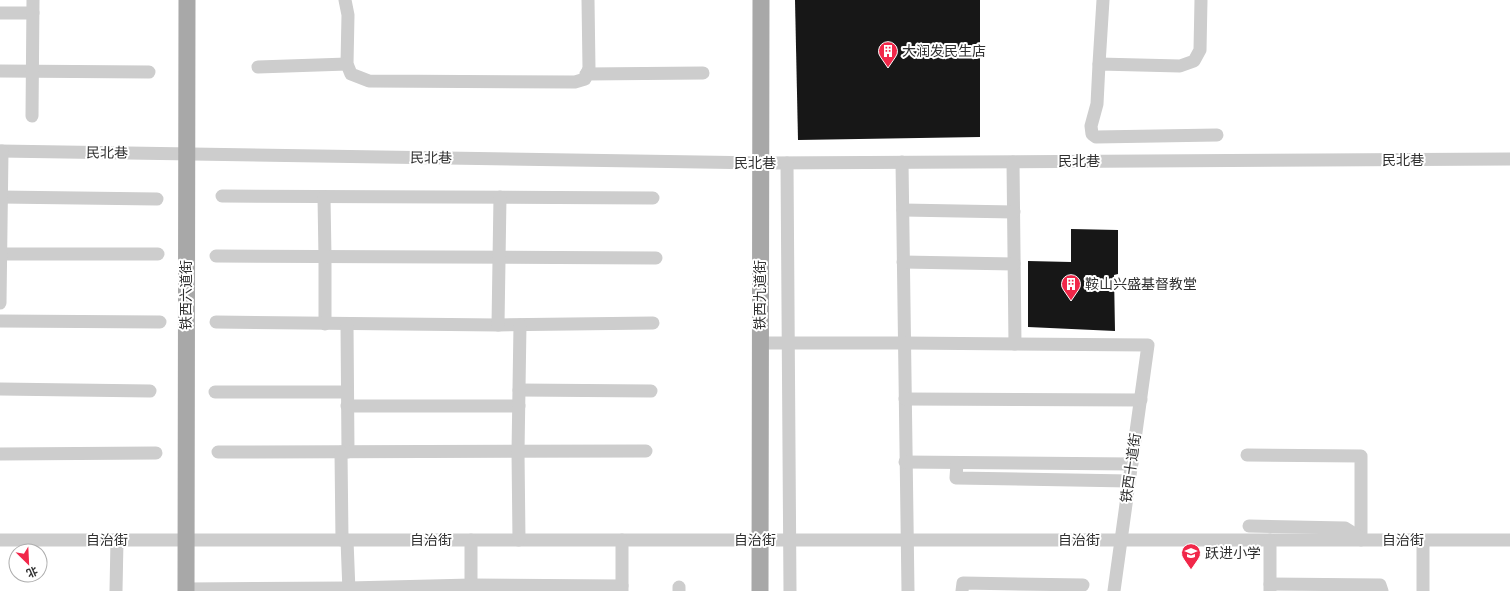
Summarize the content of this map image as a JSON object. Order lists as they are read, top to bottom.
{
  "streets": {
    "main road": ["铁西六道街", "铁西九道街"],
    "street": ["民北巷", "铁西十道街", "自治街"]
  },
  "crossings": [
    ["民北巷", "铁西六道街"],
    ["民北巷", "铁西九道街"],
    ["铁西六道街", "自治街"],
    ["铁西九道街", "自治街"],
    ["铁西十道街", "自治街"]
  ],
  "places": {
    "building": ["大润发民生店", "鞍山兴盛基督教堂"],
    "school or university": ["跃进小学"]
  },
  "north": "bottom right"
}
